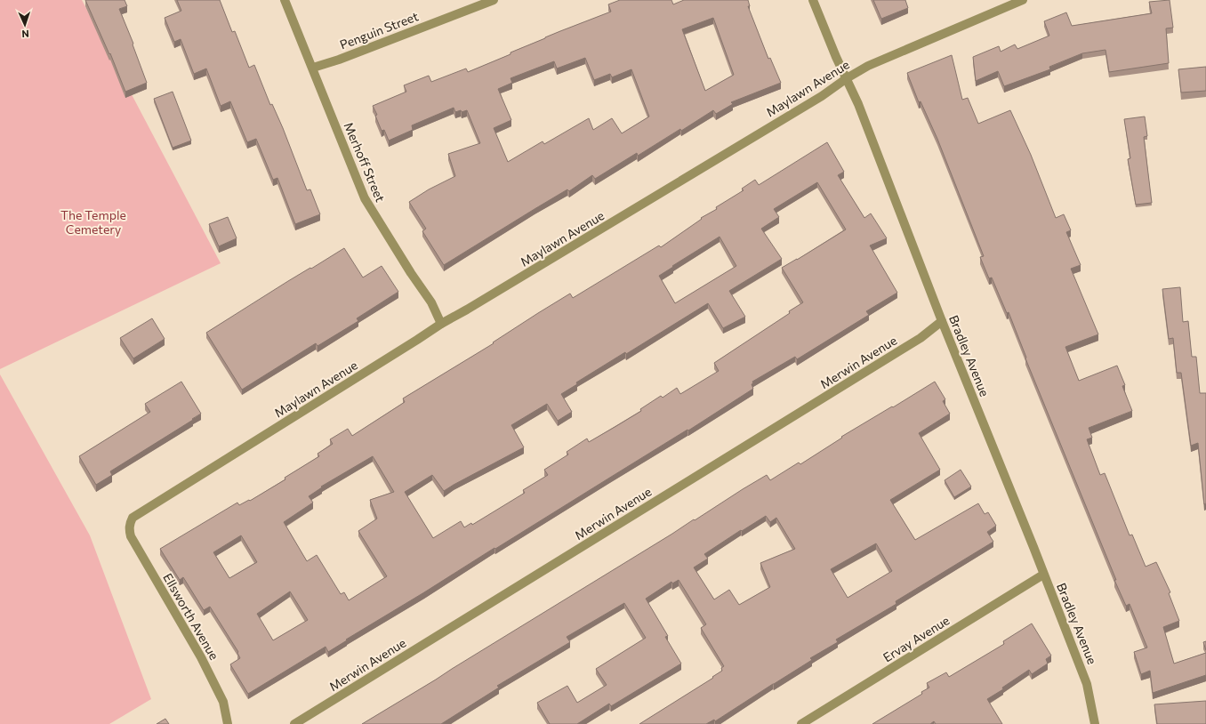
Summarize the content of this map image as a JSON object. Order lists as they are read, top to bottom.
{
  "streets": {
    "street": [
      "Penguin Street",
      "Maylawn Avenue",
      "Merhoff Street",
      "Bradley Avenue",
      "Merwin Avenue",
      "Ellsworth Avenue",
      "Ervay Avenue"
    ]
  },
  "crossings": [
    ["Penguin Street", "Merhoff Street"],
    ["Maylawn Avenue", "Merhoff Street"],
    ["Maylawn Avenue", "Bradley Avenue"],
    ["Maylawn Avenue", "Ellsworth Avenue"],
    ["Bradley Avenue", "Merwin Avenue"],
    ["Bradley Avenue", "Ervay Avenue"]
  ],
  "parks": ["The Temple Cemetery"],
  "north": "bottom"
}
